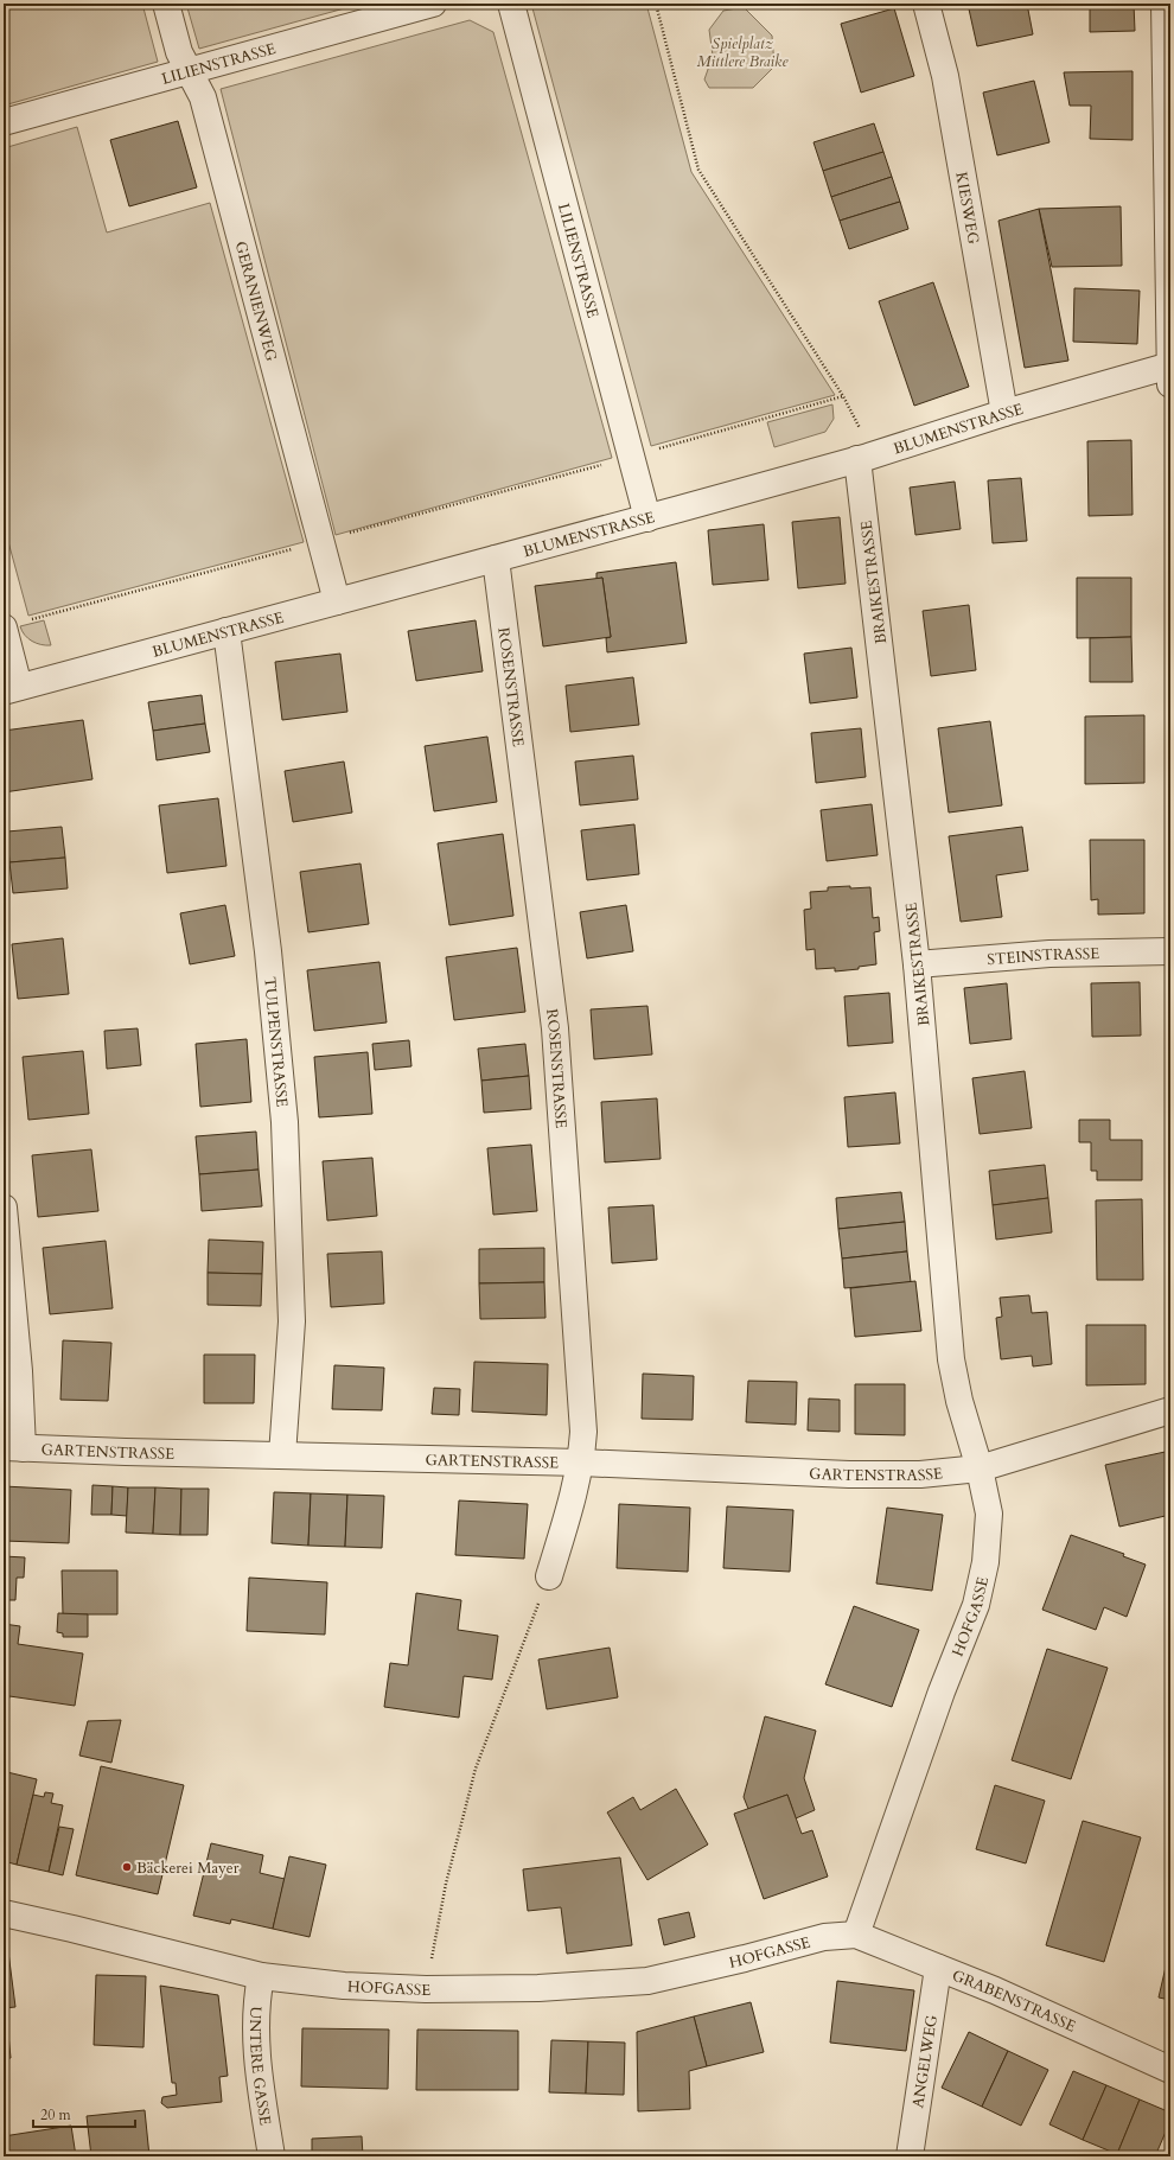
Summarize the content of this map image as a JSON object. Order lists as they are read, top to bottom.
{
  "streets": {
    "street": [
      "LILIENSTRASSE",
      "KIESWEG",
      "GERANIENWEG",
      "BLUMENSTRASSE",
      "BRAIKESTRASSE",
      "ROSENSTRASSE",
      "STEINSTRASSE",
      "TULPENSTRASSE",
      "GARTENSTRASSE",
      "HOFGASSE",
      "GRABENSTRASSE",
      "ANGELWEG",
      "UNTERE GASSE"
    ]
  },
  "crossings": [
    ["LILIENSTRASSE", "GERANIENWEG"],
    ["LILIENSTRASSE", "BLUMENSTRASSE"],
    ["KIESWEG", "BLUMENSTRASSE"],
    ["GERANIENWEG", "BLUMENSTRASSE"],
    ["BLUMENSTRASSE", "BRAIKESTRASSE"],
    ["BLUMENSTRASSE", "ROSENSTRASSE"],
    ["BLUMENSTRASSE", "TULPENSTRASSE"],
    ["BRAIKESTRASSE", "STEINSTRASSE"],
    ["BRAIKESTRASSE", "GARTENSTRASSE"],
    ["BRAIKESTRASSE", "HOFGASSE"],
    ["ROSENSTRASSE", "GARTENSTRASSE"],
    ["TULPENSTRASSE", "GARTENSTRASSE"],
    ["GARTENSTRASSE", "HOFGASSE"],
    ["HOFGASSE", "GRABENSTRASSE"],
    ["HOFGASSE", "UNTERE GASSE"],
    ["GRABENSTRASSE", "ANGELWEG"]
  ],
  "parks": ["Spielplatz Mittlere Braike"],
  "places": ["Bäckerei Mayer"],
  "scale_bar": "20 m"
}
